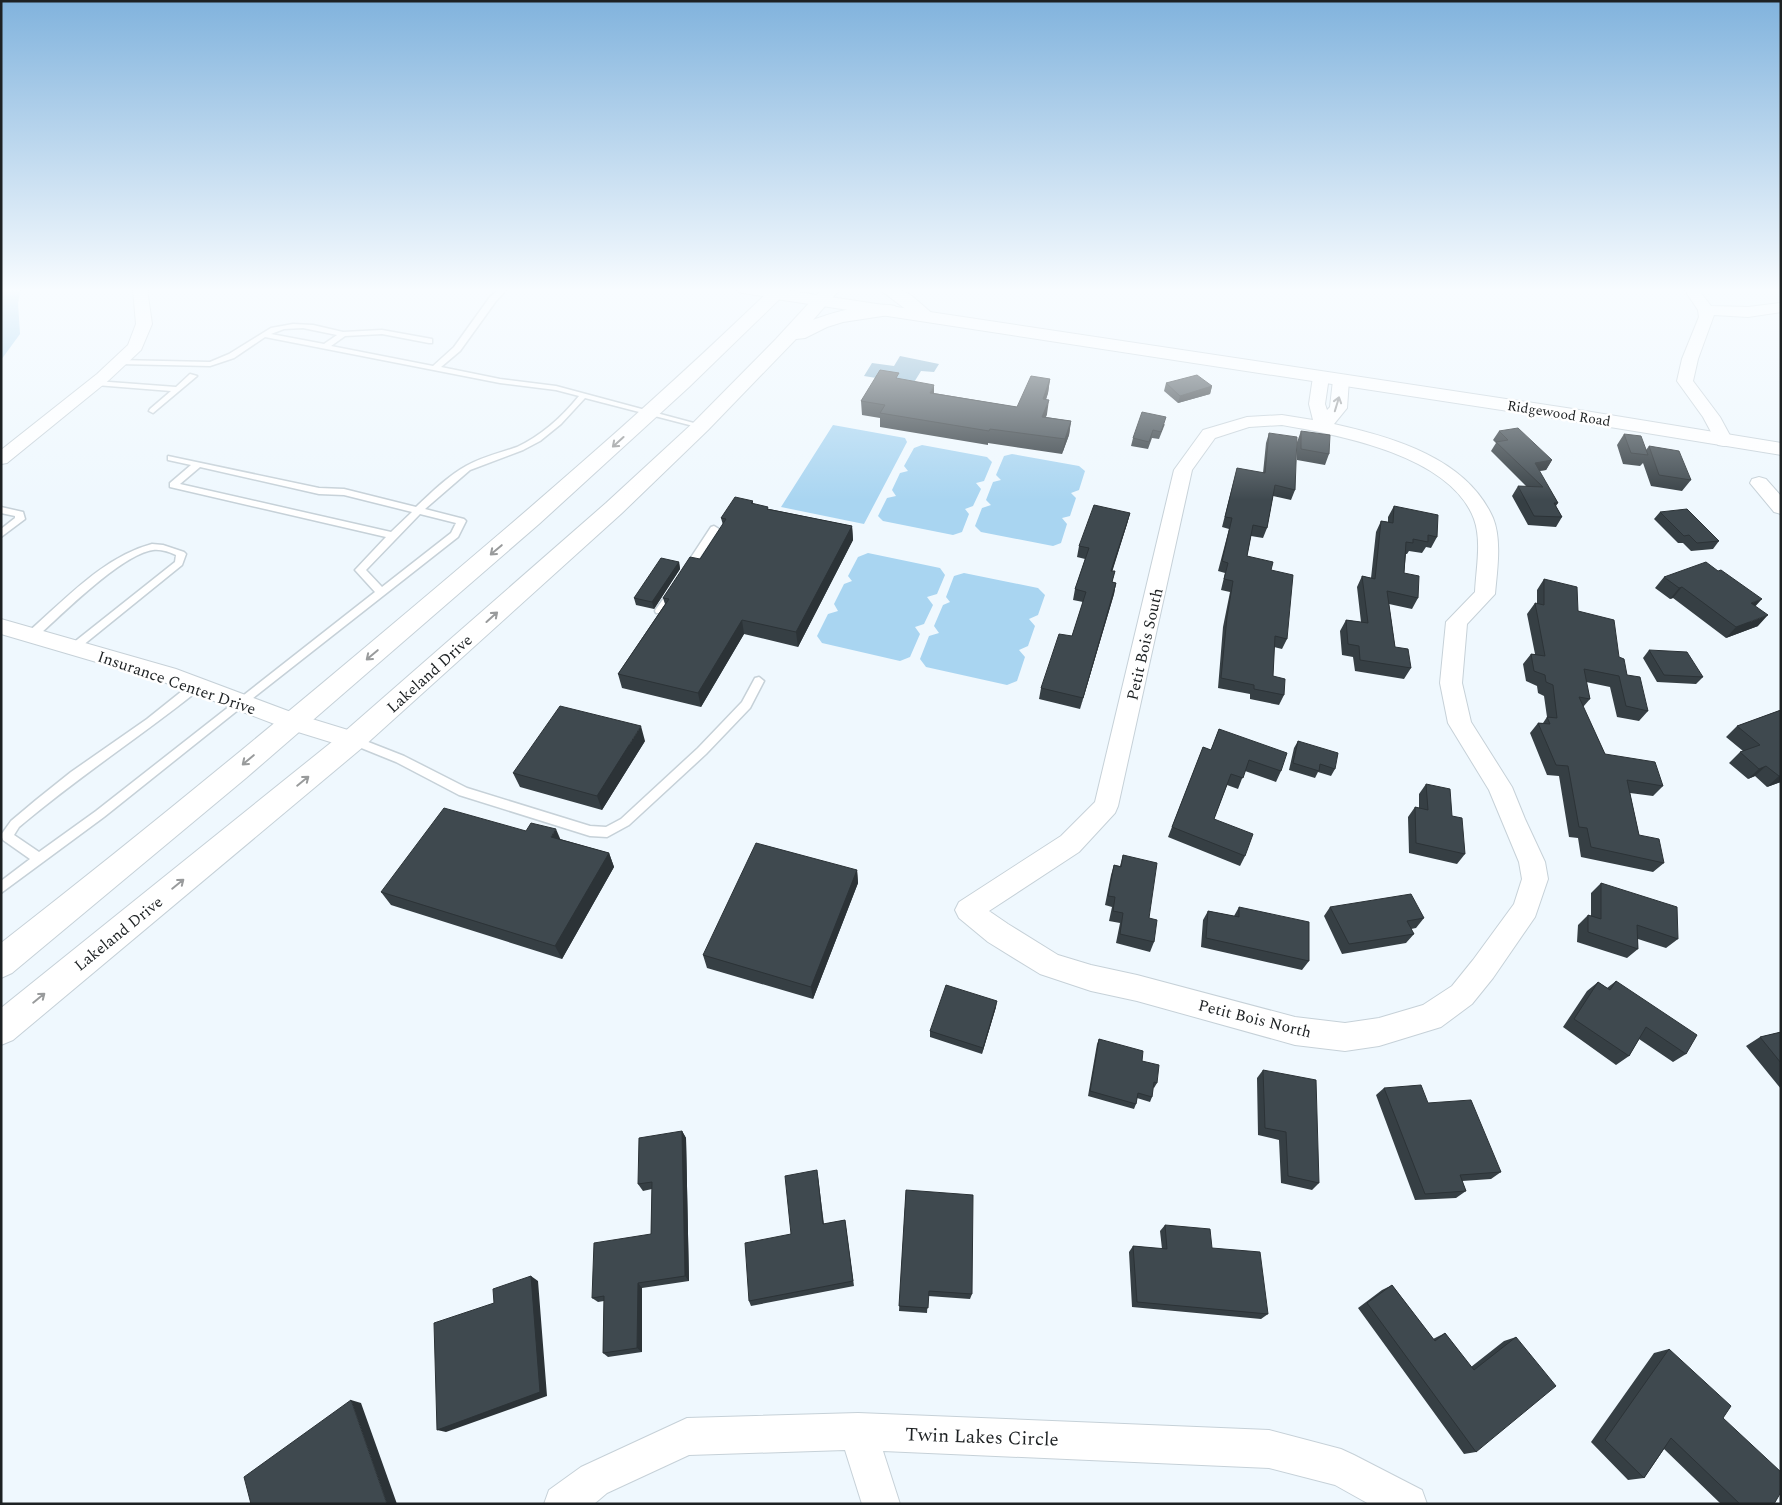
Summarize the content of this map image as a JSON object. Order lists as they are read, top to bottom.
{
  "streets": {
    "main road": ["Ridgewood Road", "Lakeland Drive"],
    "street": [
      "Petit Bois South",
      "Insurance Center Drive",
      "Petit Bois North",
      "Twin Lakes Circle"
    ]
  },
  "crossings": [
    ["Petit Bois South", "Petit Bois North"],
    ["Lakeland Drive", "Insurance Center Drive"]
  ]
}
